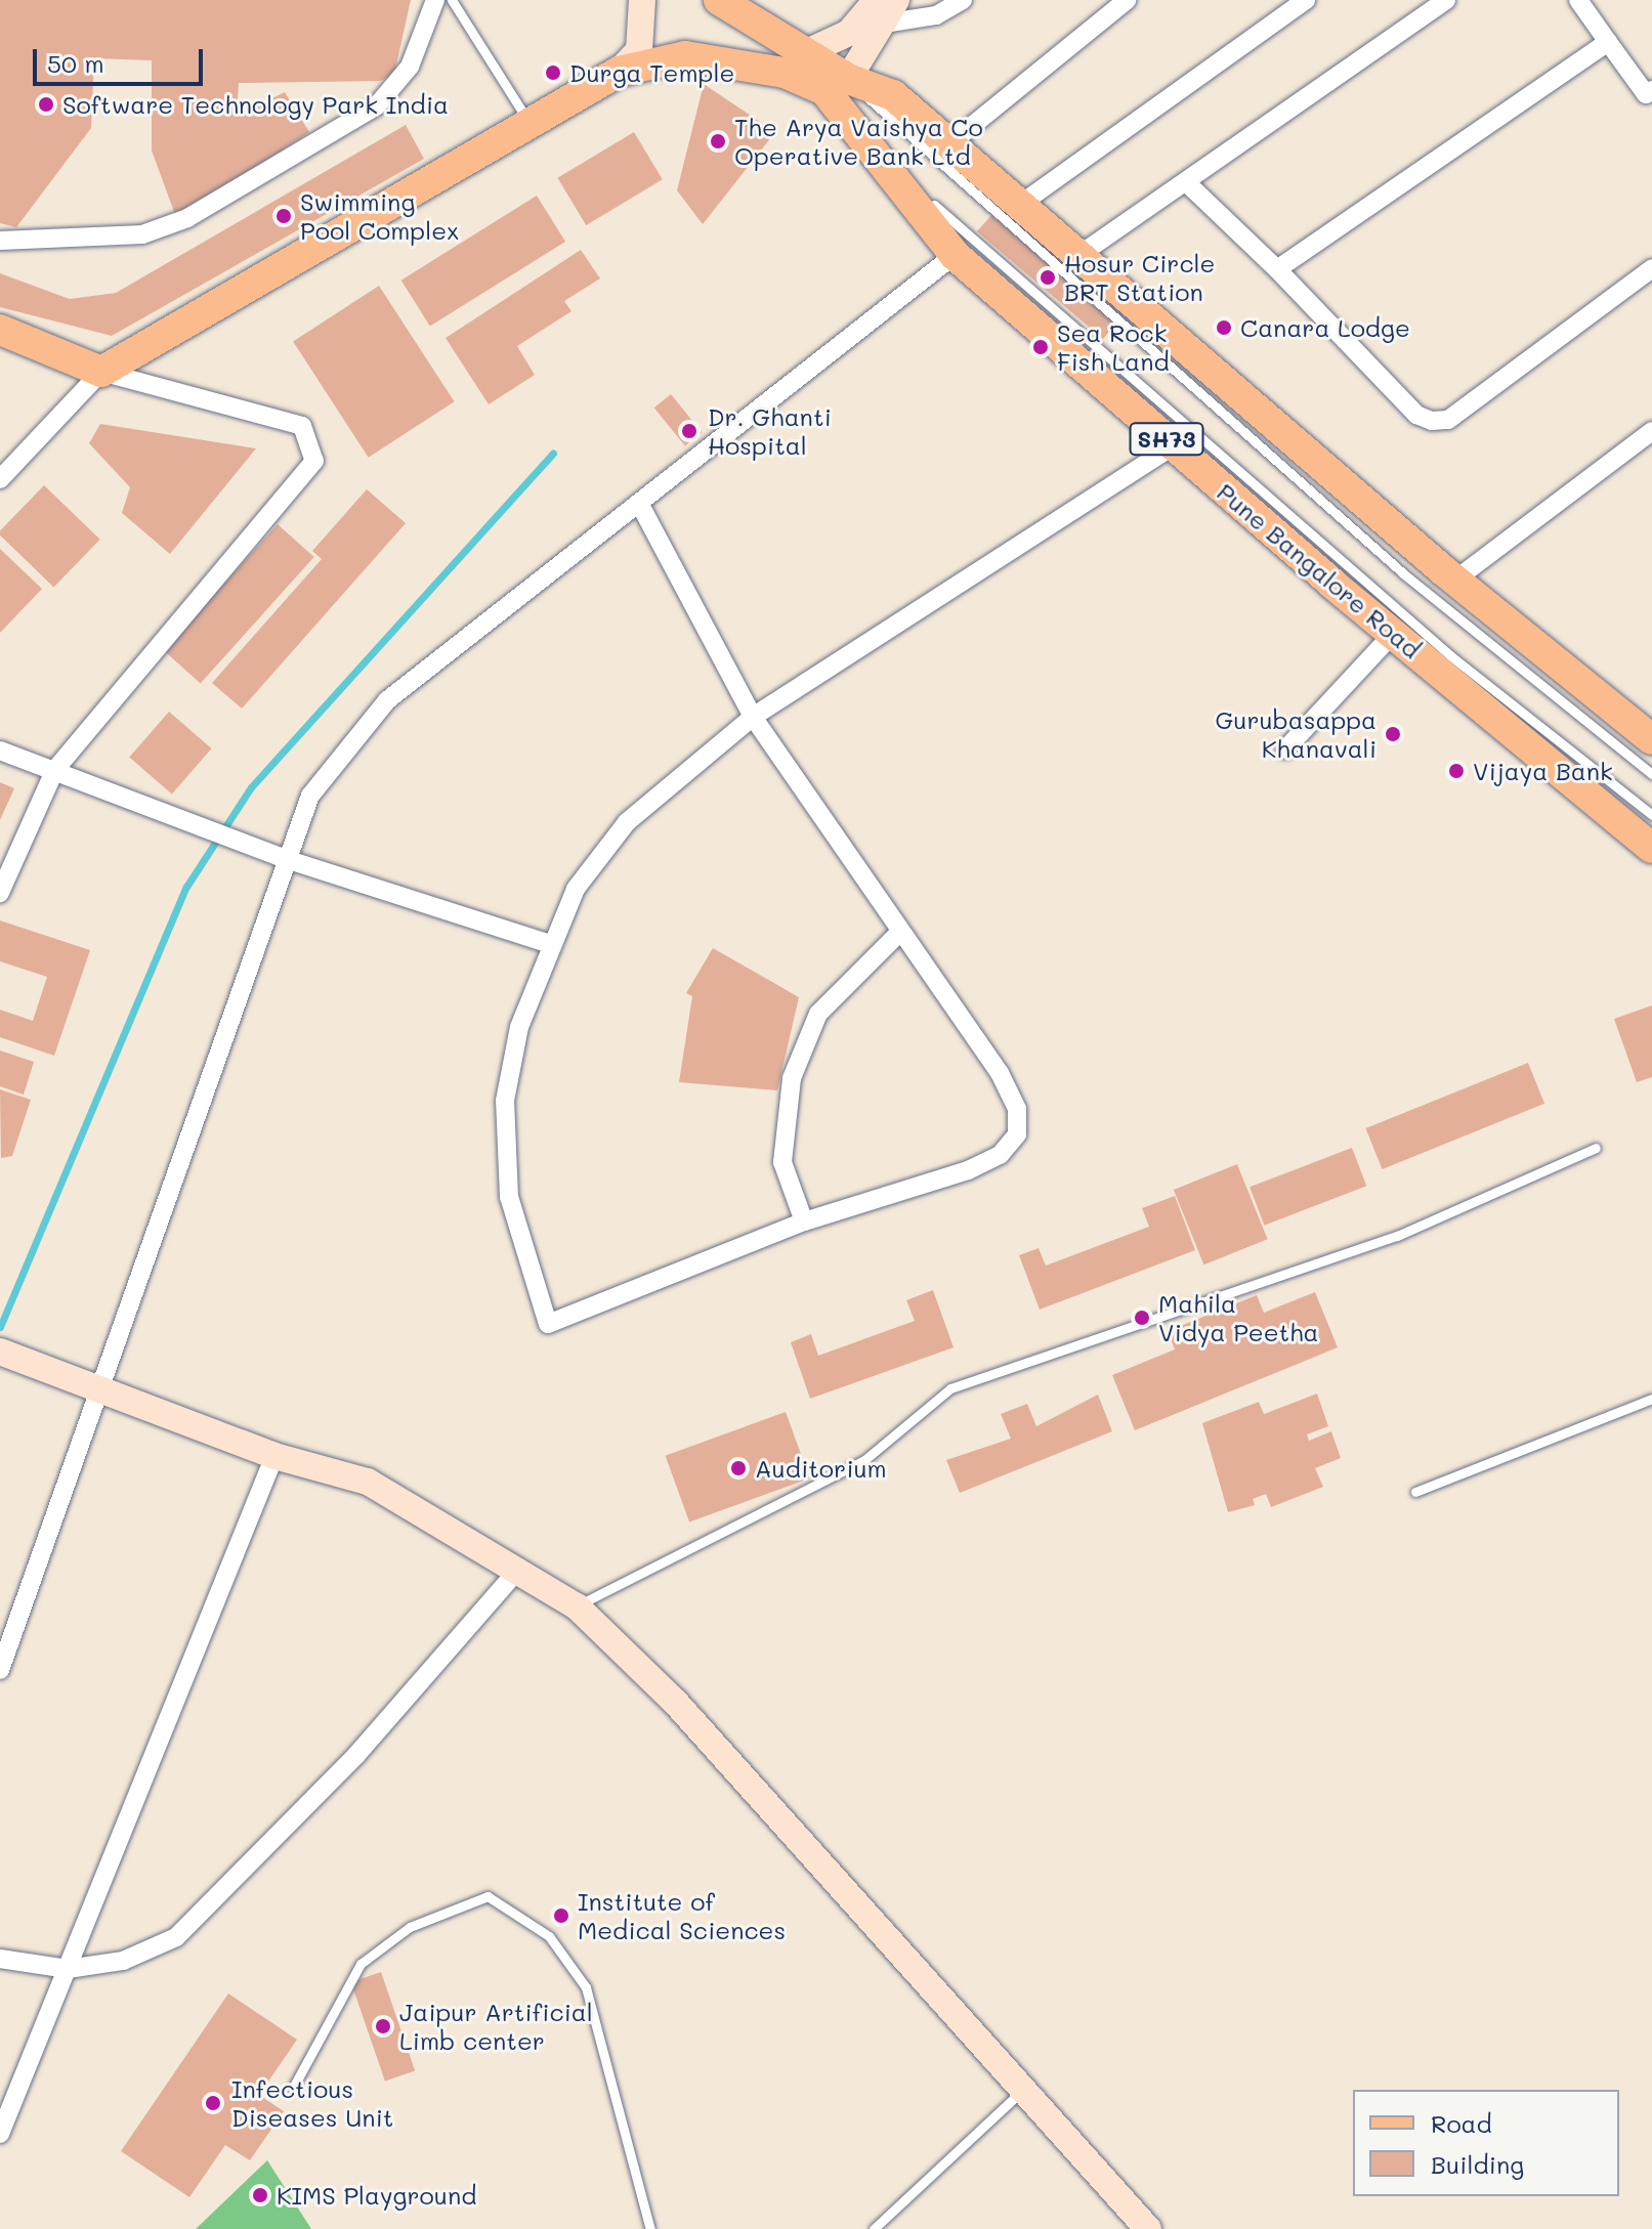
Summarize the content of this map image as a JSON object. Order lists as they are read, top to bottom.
{
  "streets": {
    "main road": ["SH73", "Pune Bangalore Road"]
  },
  "places": [
    "Durga Temple",
    "Software Technology Park India",
    "The Arya Vaishya Co Operative Bank Ltd",
    "Swimming Pool Complex",
    "Hosur Circle BRT Station",
    "Canara Lodge",
    "Sea Rock Fish Land",
    "Dr. Ghanti Hospital",
    "Gurubasappa Khanavali",
    "Vijaya Bank",
    "Mahila Vidya Peetha",
    "Auditorium",
    "Institute of Medical Sciences",
    "Jaipur Artificial Limb center",
    "Infectious Diseases Unit",
    "KIMS Playground"
  ],
  "legend": ["Road", "Building"],
  "scale_bar": "50 m"
}
